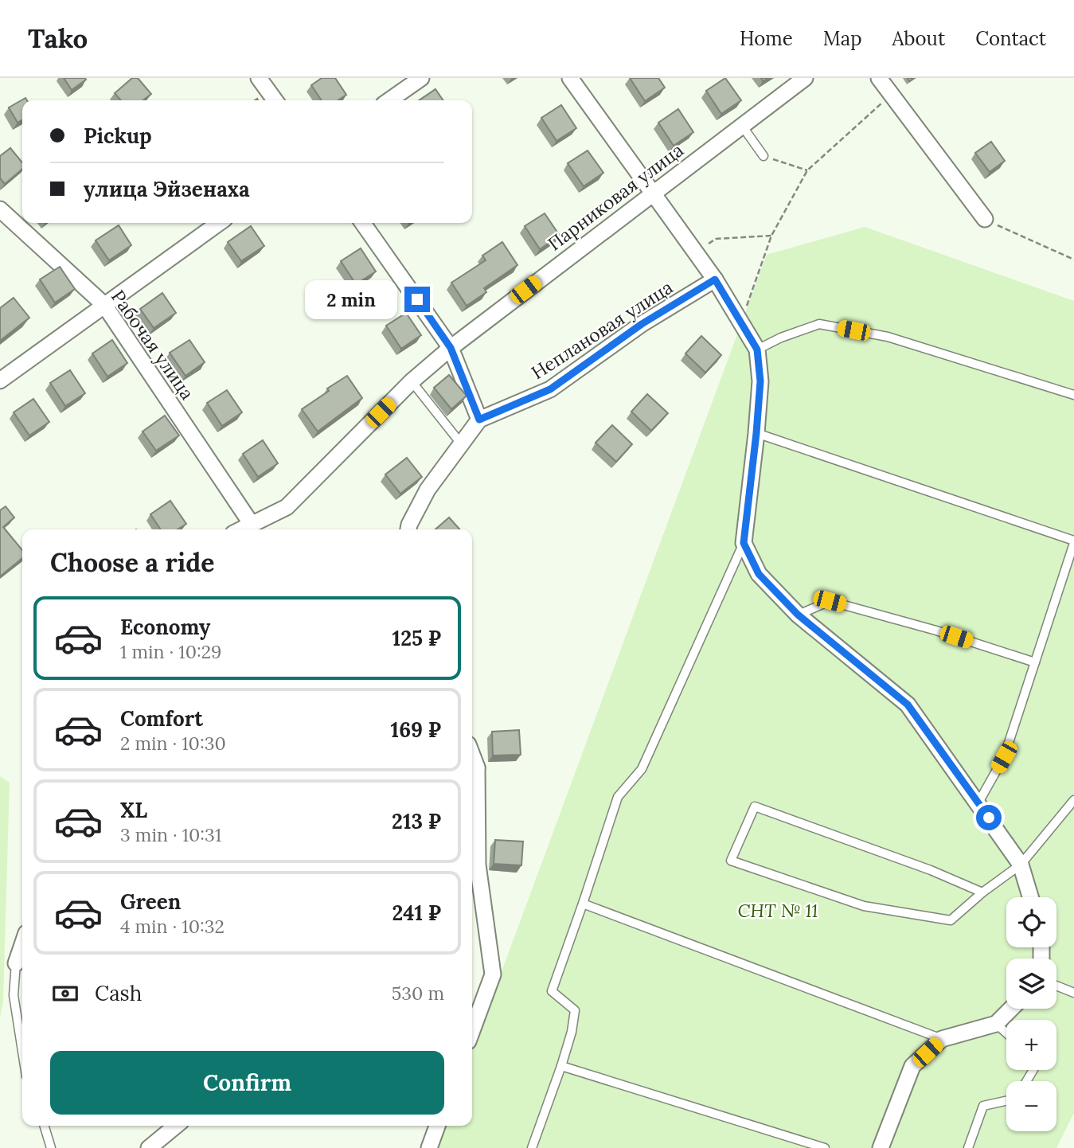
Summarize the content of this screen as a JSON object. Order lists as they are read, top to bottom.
{
  "streets": {
    "street": ["Парниковая улица", "Неплановая улица", "Рабочая улица"]
  },
  "crossings": [
    ["Парниковая улица", "Рабочая улица"]
  ],
  "parks": ["СНТ № 11"],
  "page": {
    "header": "Tako",
    "nav": [
      "Home",
      "Map",
      "About",
      "Contact"
    ],
    "banner": ["Pickup", "улица Эйзенаха"],
    "bubble": "2 min",
    "heading": "Choose a ride",
    "list": [
      {
        "name": "Economy",
        "note": "1 min · 10:29",
        "value": "125 ₽"
      },
      {
        "name": "Comfort",
        "note": "2 min · 10:30",
        "value": "169 ₽"
      },
      {
        "name": "XL",
        "note": "3 min · 10:31",
        "value": "213 ₽"
      },
      {
        "name": "Green",
        "note": "4 min · 10:32",
        "value": "241 ₽"
      }
    ],
    "map_buttons": ["+", "−"],
    "pay": ["Cash", "530 m"],
    "buttons": "Confirm"
  }
}
